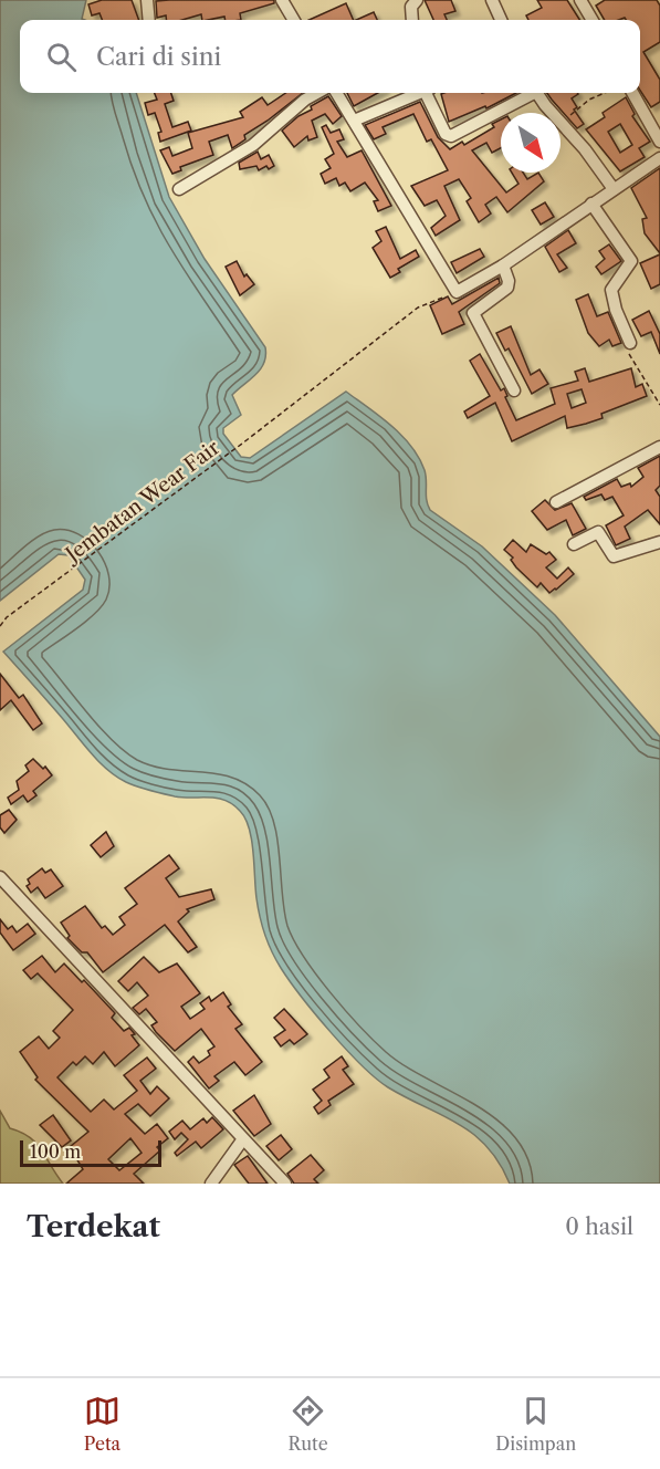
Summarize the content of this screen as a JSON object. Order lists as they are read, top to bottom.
{
  "streets": {
    "path": ["Jembatan Wear Fair"]
  },
  "scale_bar": "100 m",
  "north": "bottom right",
  "page": {
    "search": "Cari di sini",
    "scale": "100 m",
    "heading": ["Terdekat", "0 hasil"],
    "nav": ["Peta", "Rute", "Disimpan"]
  }
}
